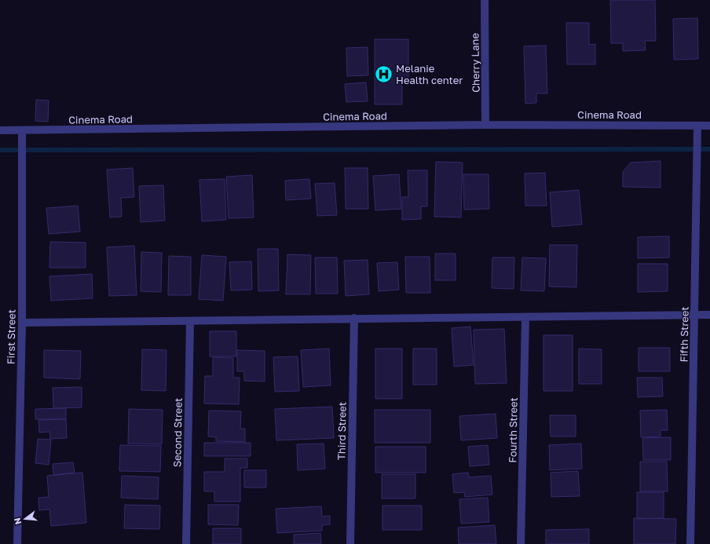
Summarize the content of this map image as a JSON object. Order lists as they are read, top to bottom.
{
  "streets": {
    "street": [
      "Cherry Lane",
      "Cinema Road",
      "Fifth Street",
      "First Street",
      "Fourth Street",
      "Third Street",
      "Second Street"
    ]
  },
  "crossings": [
    ["Cherry Lane", "Cinema Road"],
    ["Cinema Road", "Fifth Street"],
    ["Cinema Road", "First Street"]
  ],
  "places": {
    "hospital": ["Melanie Health center"]
  },
  "north": "left"
}
